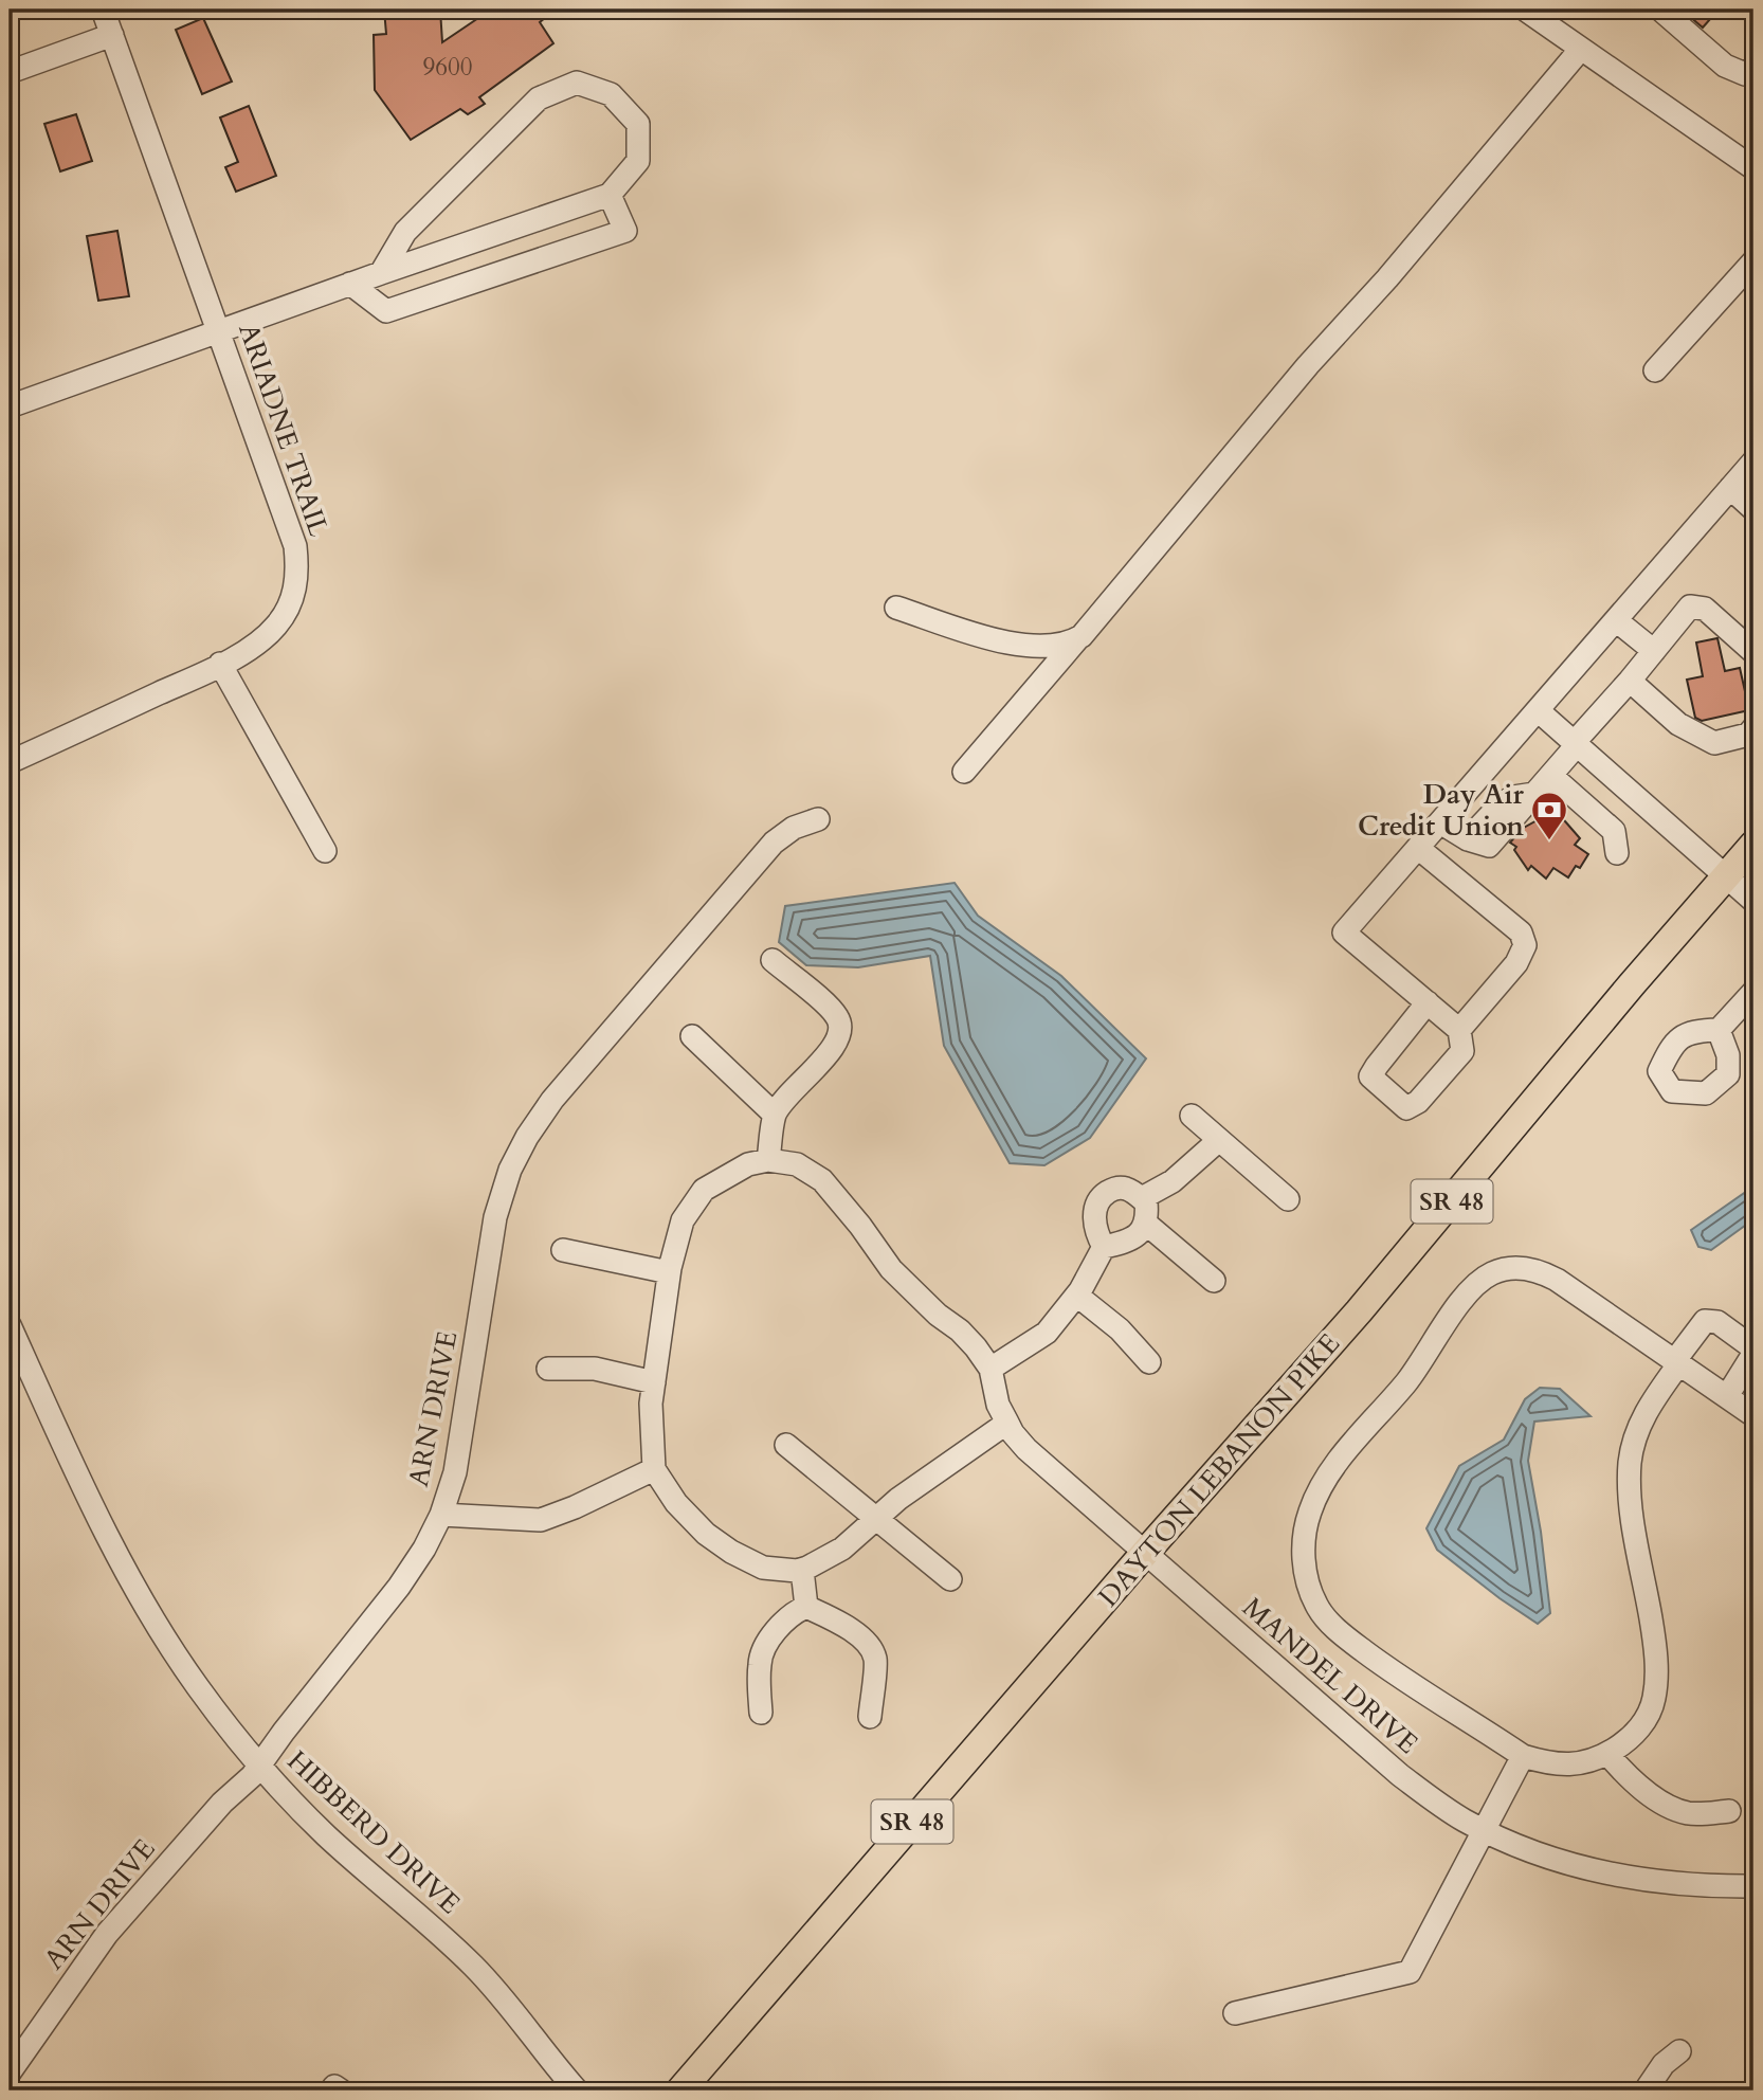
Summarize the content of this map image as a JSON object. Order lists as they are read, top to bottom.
{
  "streets": {
    "main road": ["SR 48", "DAYTON LEBANON PIKE"],
    "street": [
      "ARIADNE TRAIL",
      "ARN DRIVE",
      "MANDEL DRIVE",
      "HIBBERD DRIVE"
    ]
  },
  "crossings": [
    ["ARN DRIVE", "HIBBERD DRIVE"],
    ["DAYTON LEBANON PIKE", "MANDEL DRIVE"]
  ],
  "places": {
    "bank": ["Day Air Credit Union"]
  },
  "house_numbers": ["9600"]
}
